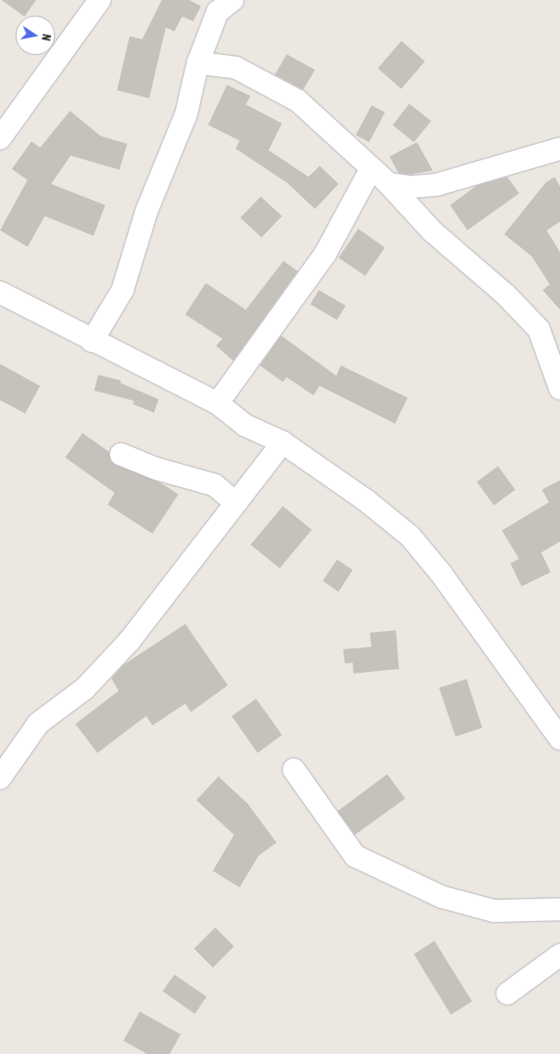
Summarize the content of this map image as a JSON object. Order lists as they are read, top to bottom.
{
  "north": "right"
}
